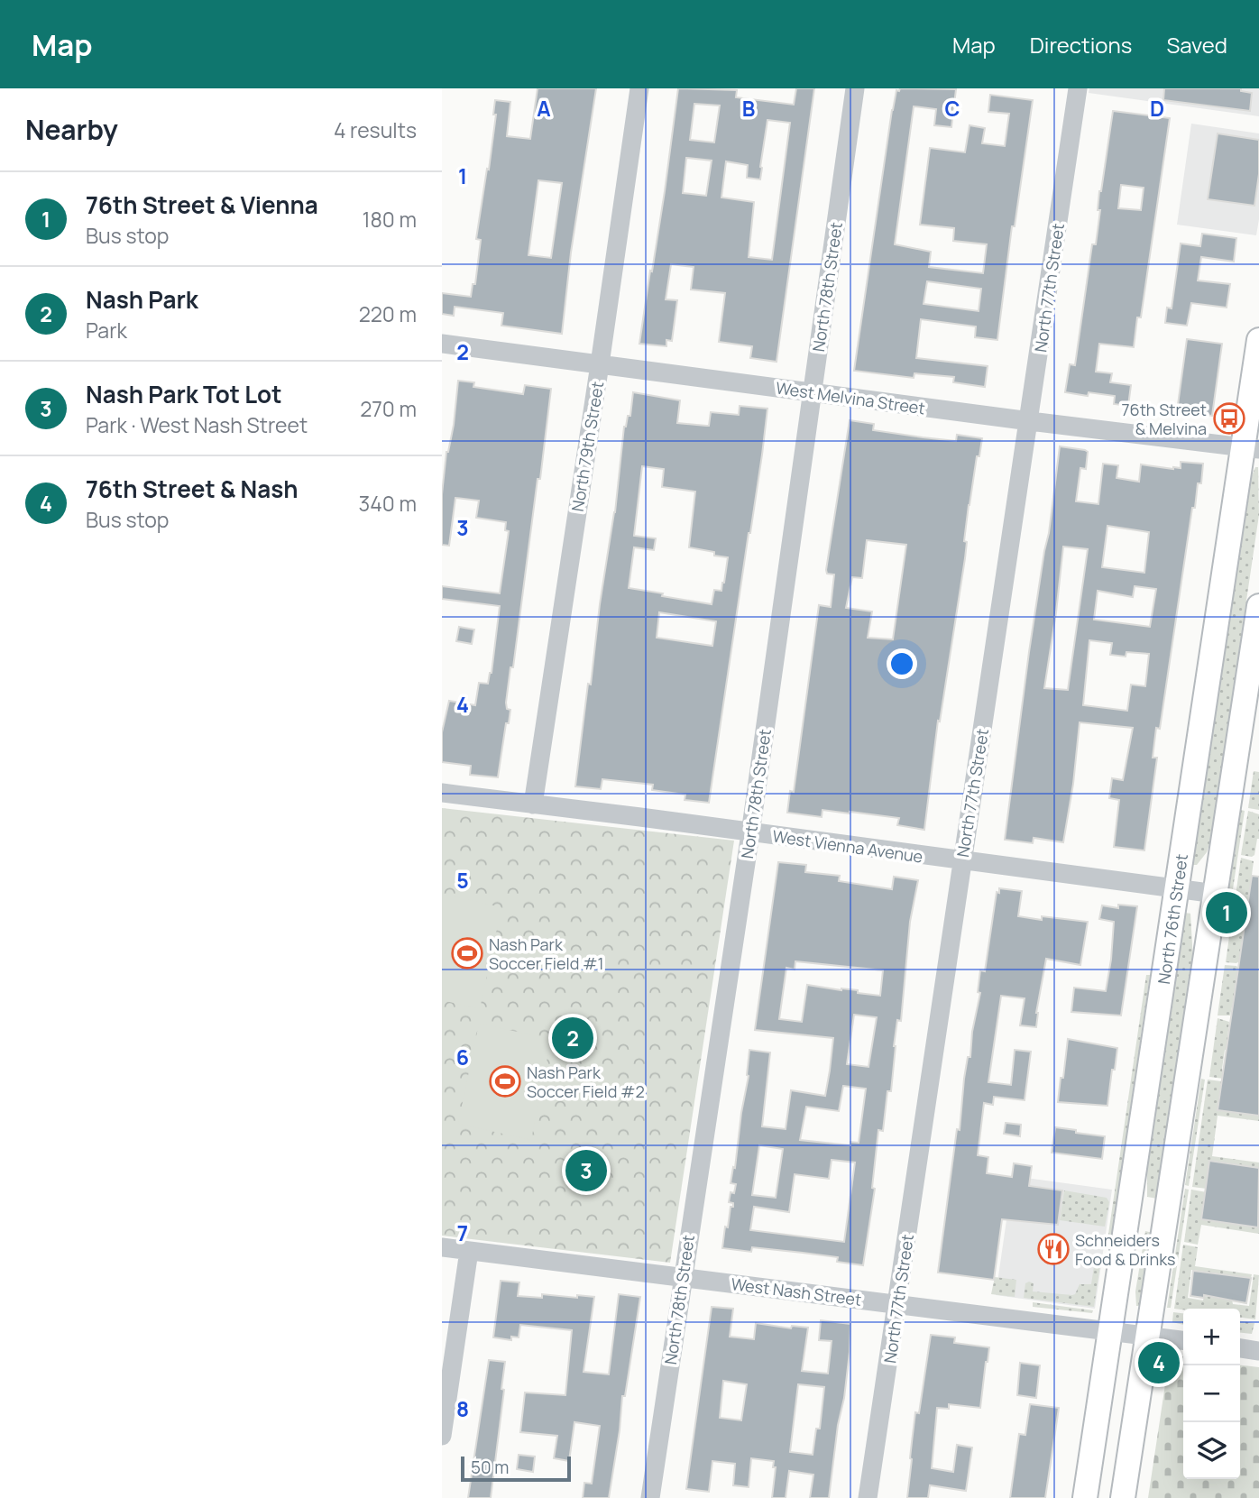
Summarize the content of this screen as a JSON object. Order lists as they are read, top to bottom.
{
  "streets": {
    "main road": ["North 76th Street"],
    "street": [
      "North 78th Street",
      "North 77th Street",
      "West Melvina Street",
      "North 79th Street",
      "West Vienna Avenue",
      "West Nash Street"
    ]
  },
  "crossings": [
    ["North 78th Street", "West Melvina Street"],
    ["North 78th Street", "West Vienna Avenue"],
    ["North 78th Street", "West Nash Street"],
    ["North 77th Street", "West Melvina Street"],
    ["North 77th Street", "West Vienna Avenue"],
    ["North 77th Street", "West Nash Street"],
    ["West Melvina Street", "North 79th Street"],
    ["West Melvina Street", "North 76th Street"],
    ["North 79th Street", "West Vienna Avenue"],
    ["West Vienna Avenue", "North 76th Street"],
    ["North 76th Street", "West Nash Street"]
  ],
  "places": {
    "bus stop": ["76th Street & Melvina"],
    "sports": ["Nash Park Soccer Field #1", "Nash Park Soccer Field #2"],
    "restaurant": ["Schneiders Food & Drinks"]
  },
  "scale_bar": "50 m",
  "page": {
    "header": "Map",
    "nav": ["Map", "Directions", "Saved"],
    "heading": ["Nearby", "4 results"],
    "list": [
      {
        "mark": "1",
        "name": "76th Street & Vienna",
        "note": "Bus stop",
        "value": "180 m"
      },
      {
        "mark": "2",
        "name": "Nash Park",
        "note": "Park",
        "value": "220 m"
      },
      {
        "mark": "3",
        "name": "Nash Park Tot Lot",
        "note": "Park · West Nash Street",
        "value": "270 m"
      },
      {
        "mark": "4",
        "name": "76th Street & Nash",
        "note": "Bus stop",
        "value": "340 m"
      }
    ],
    "pins": [
      "1",
      "2",
      "3",
      "4"
    ],
    "map_buttons": ["+", "−"],
    "scale": "50 m"
  },
  "grid": {
    "columns": [
      "A",
      "B",
      "C",
      "D"
    ],
    "rows": [
      "1",
      "2",
      "3",
      "4",
      "5",
      "6",
      "7",
      "8"
    ]
  }
}
